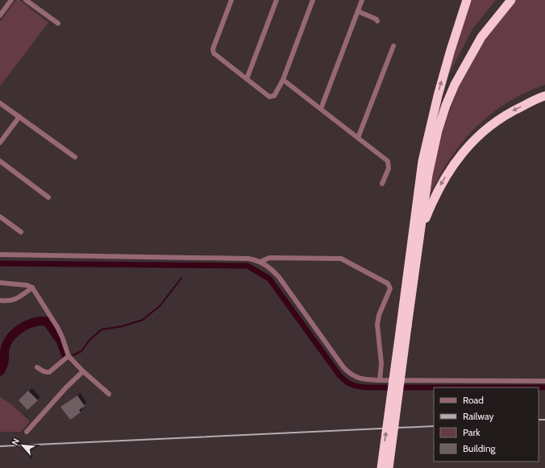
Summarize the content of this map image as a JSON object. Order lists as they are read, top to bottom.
{
  "legend": [
    "Road",
    "Railway",
    "Park",
    "Building"
  ],
  "north": "top left"
}
